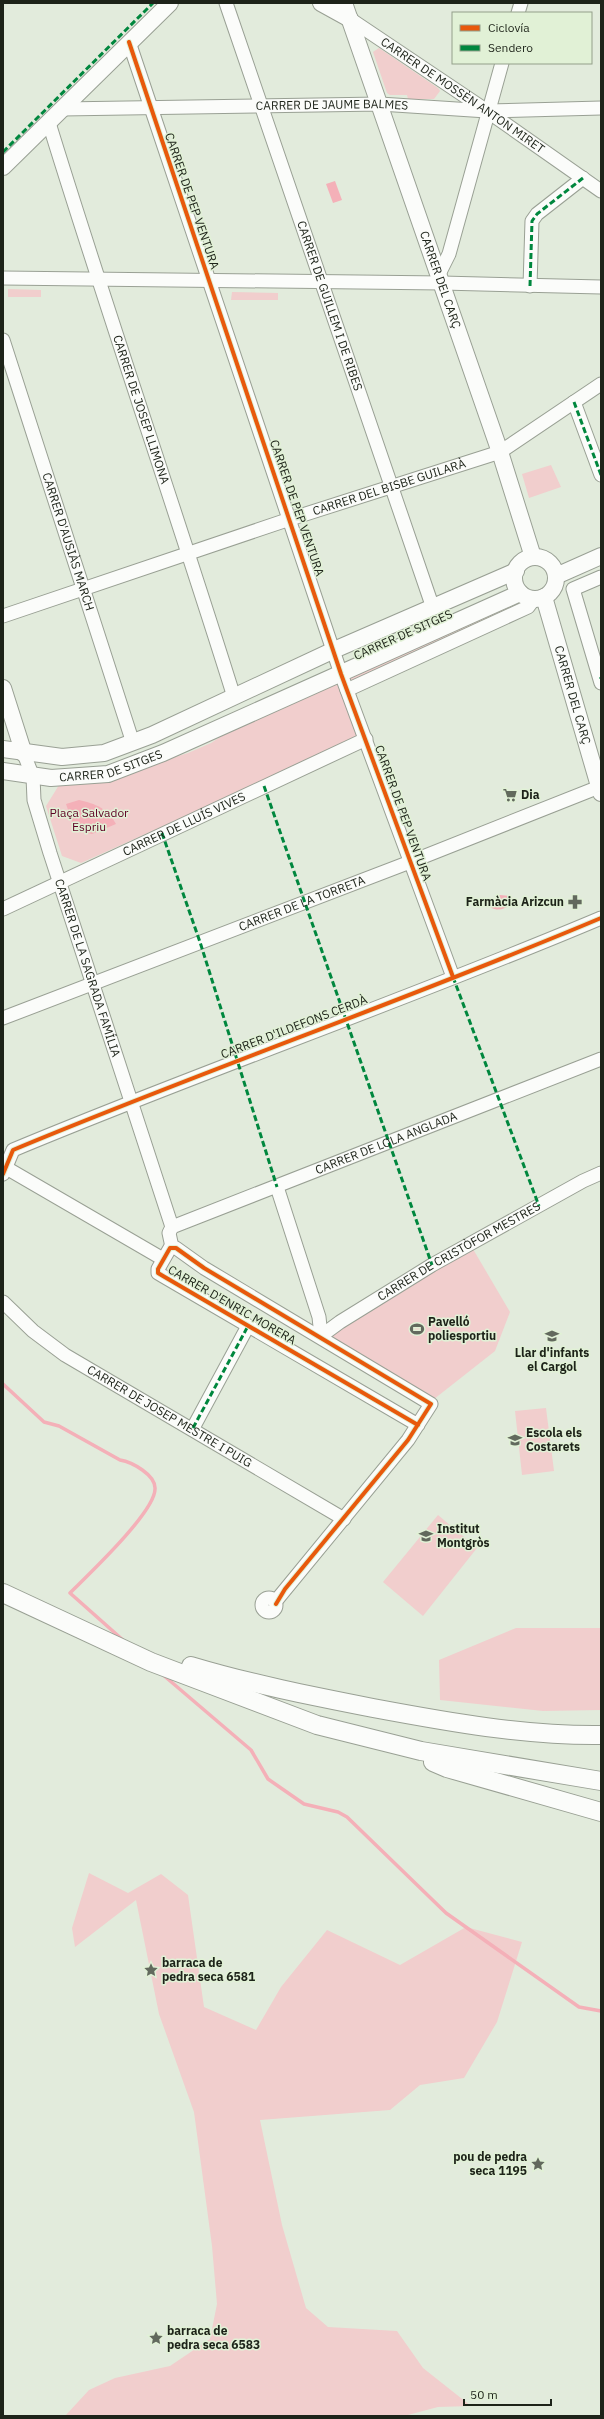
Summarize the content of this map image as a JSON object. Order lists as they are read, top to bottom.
{
  "streets": {
    "street": [
      "CARRER DE MOSSÈN ANTON MIRET",
      "CARRER DE JAUME BALMES",
      "CARRER DE PEP VENTURA",
      "CARRER DEL CARÇ",
      "CARRER DE GUILLEM I DE RIBES",
      "CARRER DE JOSEP LLIMONA",
      "CARRER DEL BISBE GUILARÀ",
      "CARRER D'AUSIÀS MARCH",
      "CARRER DE SITGES",
      "CARRER DE LLUÍS VIVES",
      "CARRER DE LA TORRETA",
      "CARRER DE LA SAGRADA FAMÍLIA",
      "CARRER D'ILDEFONS CERDÀ",
      "CARRER DE LOLA ANGLADA",
      "CARRER DE CRISTÒFOR MESTRES",
      "CARRER D'ENRIC MORERA",
      "CARRER DE JOSEP MESTRE I PUIG"
    ]
  },
  "crossings": [
    ["CARRER DE MOSSÈN ANTON MIRET", "CARRER DE JAUME BALMES"],
    ["CARRER DE MOSSÈN ANTON MIRET", "CARRER DEL CARÇ"],
    ["CARRER DE JAUME BALMES", "CARRER DE PEP VENTURA"],
    ["CARRER DE JAUME BALMES", "CARRER DEL CARÇ"],
    ["CARRER DE JAUME BALMES", "CARRER DE GUILLEM I DE RIBES"],
    ["CARRER DE PEP VENTURA", "CARRER DEL BISBE GUILARÀ"],
    ["CARRER DE PEP VENTURA", "CARRER DE SITGES"],
    ["CARRER DE PEP VENTURA", "CARRER DE LLUÍS VIVES"],
    ["CARRER DE PEP VENTURA", "CARRER DE LA TORRETA"],
    ["CARRER DE PEP VENTURA", "CARRER D'ILDEFONS CERDÀ"],
    ["CARRER DEL CARÇ", "CARRER DEL BISBE GUILARÀ"],
    ["CARRER DEL CARÇ", "CARRER DE SITGES"],
    ["CARRER DEL CARÇ", "CARRER DE LA TORRETA"],
    ["CARRER DE GUILLEM I DE RIBES", "CARRER DEL BISBE GUILARÀ"],
    ["CARRER DE JOSEP LLIMONA", "CARRER DEL BISBE GUILARÀ"],
    ["CARRER DEL BISBE GUILARÀ", "CARRER D'AUSIÀS MARCH"],
    ["CARRER DE SITGES", "CARRER DE LA SAGRADA FAMÍLIA"],
    ["CARRER DE LLUÍS VIVES", "CARRER DE LA SAGRADA FAMÍLIA"],
    ["CARRER DE LA TORRETA", "CARRER DE LA SAGRADA FAMÍLIA"],
    ["CARRER DE LA SAGRADA FAMÍLIA", "CARRER D'ILDEFONS CERDÀ"],
    ["CARRER DE LA SAGRADA FAMÍLIA", "CARRER DE LOLA ANGLADA"],
    ["CARRER DE LA SAGRADA FAMÍLIA", "CARRER D'ENRIC MORERA"],
    ["CARRER D'ILDEFONS CERDÀ", "CARRER D'ENRIC MORERA"],
    ["CARRER DE CRISTÒFOR MESTRES", "CARRER D'ENRIC MORERA"]
  ],
  "parks": ["Plaça Salvador Espriu"],
  "places": {
    "supermarket": ["Dia"],
    "pharmacy": ["Farmàcia Arizcun"],
    "sports": ["Pavelló poliesportiu"],
    "school or university": ["Llar d'infants el Cargol", "Escola els Costarets", "Institut Montgròs"],
    "place": ["barraca de pedra seca 6581", "pou de pedra seca 1195", "barraca de pedra seca 6583"]
  },
  "legend": ["Ciclovía", "Sendero"],
  "scale_bar": "50 m"
}
